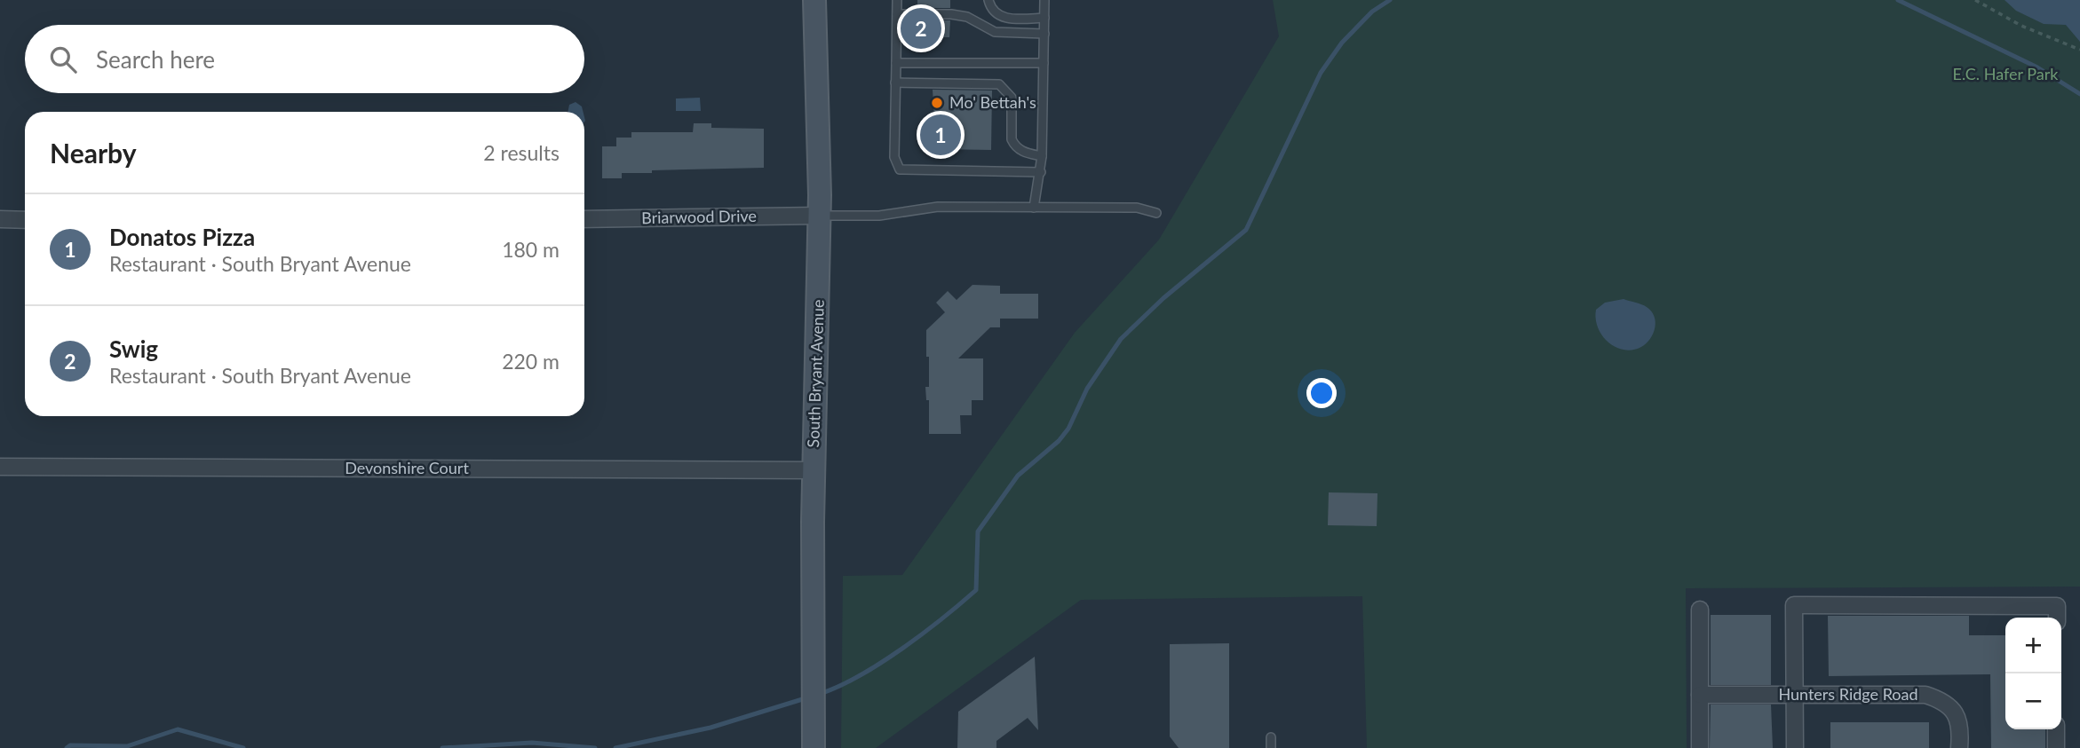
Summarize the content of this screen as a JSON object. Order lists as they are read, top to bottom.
{
  "streets": {
    "main road": ["South Bryant Avenue"],
    "street": ["Briarwood Drive", "Devonshire Court", "Hunters Ridge Road"]
  },
  "crossings": [
    ["Briarwood Drive", "South Bryant Avenue"],
    ["South Bryant Avenue", "Devonshire Court"]
  ],
  "parks": ["E.C. Hafer Park"],
  "places": ["Mo' Bettah's"],
  "page": {
    "pins": ["2", "1"],
    "search": "Search here",
    "heading": ["Nearby", "2 results"],
    "list": [
      {
        "mark": "1",
        "name": "Donatos Pizza",
        "note": "Restaurant · South Bryant Avenue",
        "value": "180 m"
      },
      {
        "mark": "2",
        "name": "Swig",
        "note": "Restaurant · South Bryant Avenue",
        "value": "220 m"
      }
    ],
    "map_buttons": ["+", "−"]
  }
}
